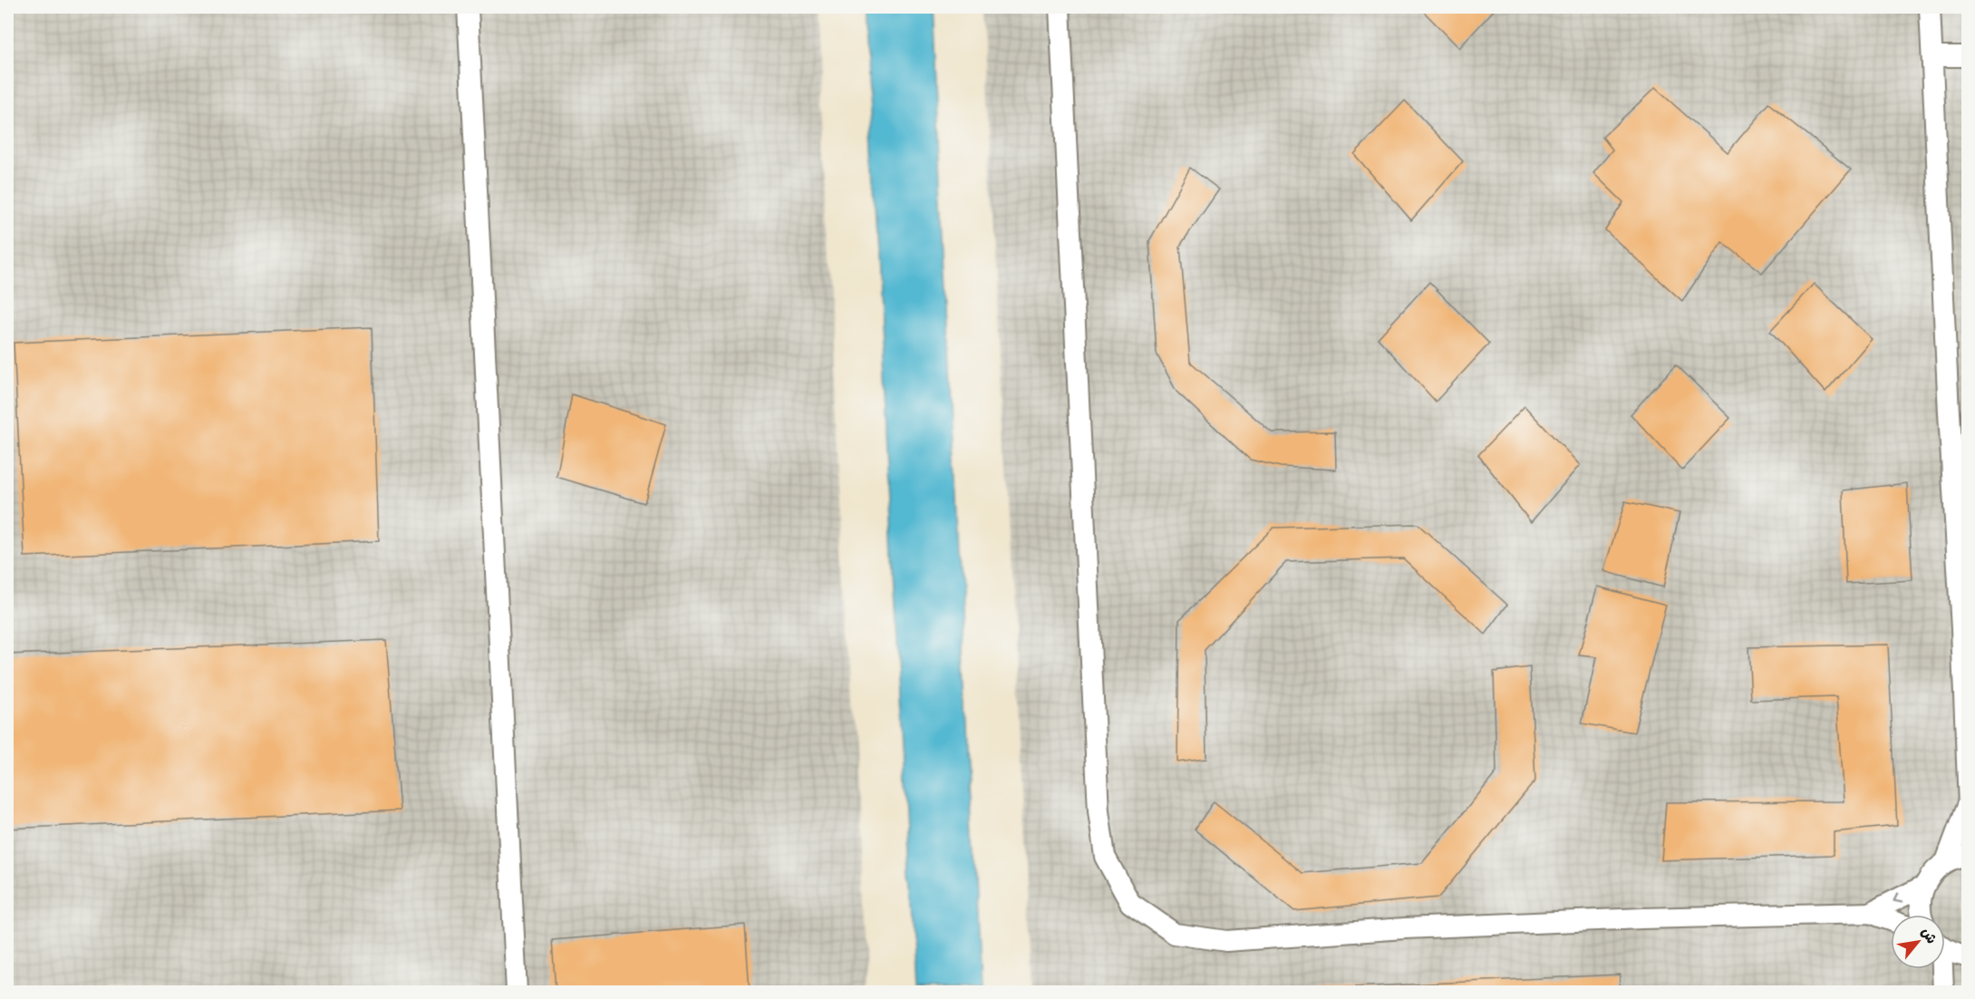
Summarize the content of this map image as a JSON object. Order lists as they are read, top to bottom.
{
  "north": "top right"
}
